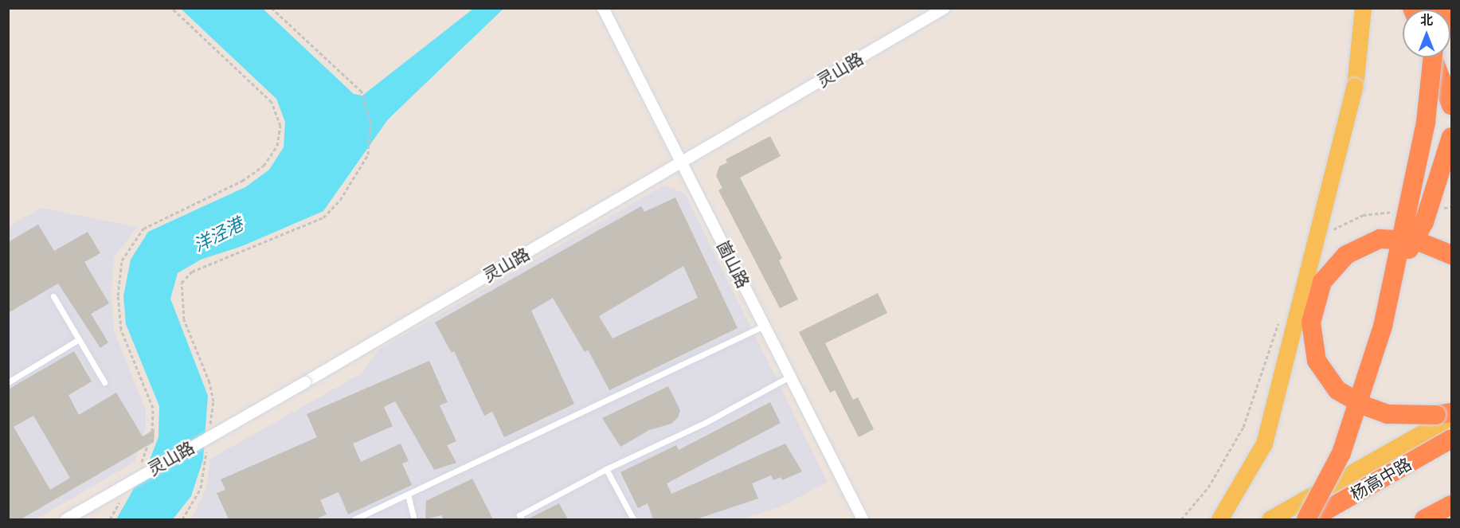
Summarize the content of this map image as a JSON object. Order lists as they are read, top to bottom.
{
  "streets": {
    "highway": ["杨高中路"],
    "street": ["灵山路", "崮山路"]
  },
  "crossings": [
    ["灵山路", "崮山路"]
  ],
  "water": ["洋泾港"],
  "north": "top"
}
